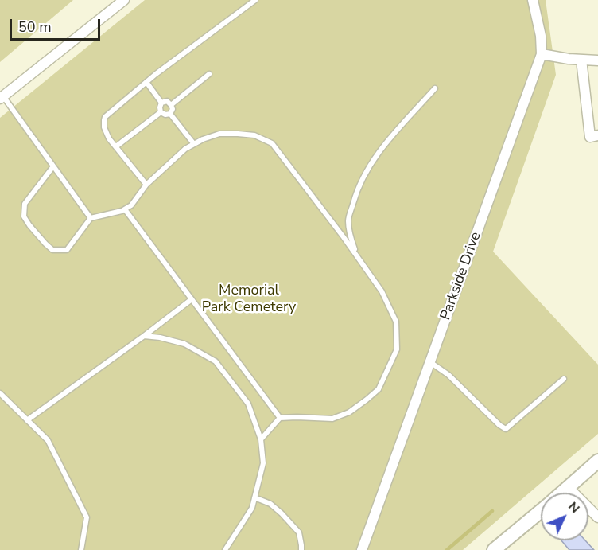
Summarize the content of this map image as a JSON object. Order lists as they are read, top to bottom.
{
  "streets": {
    "street": ["Parkside Drive"]
  },
  "parks": ["Memorial Park Cemetery"],
  "scale_bar": "50 m",
  "north": "top right"
}
